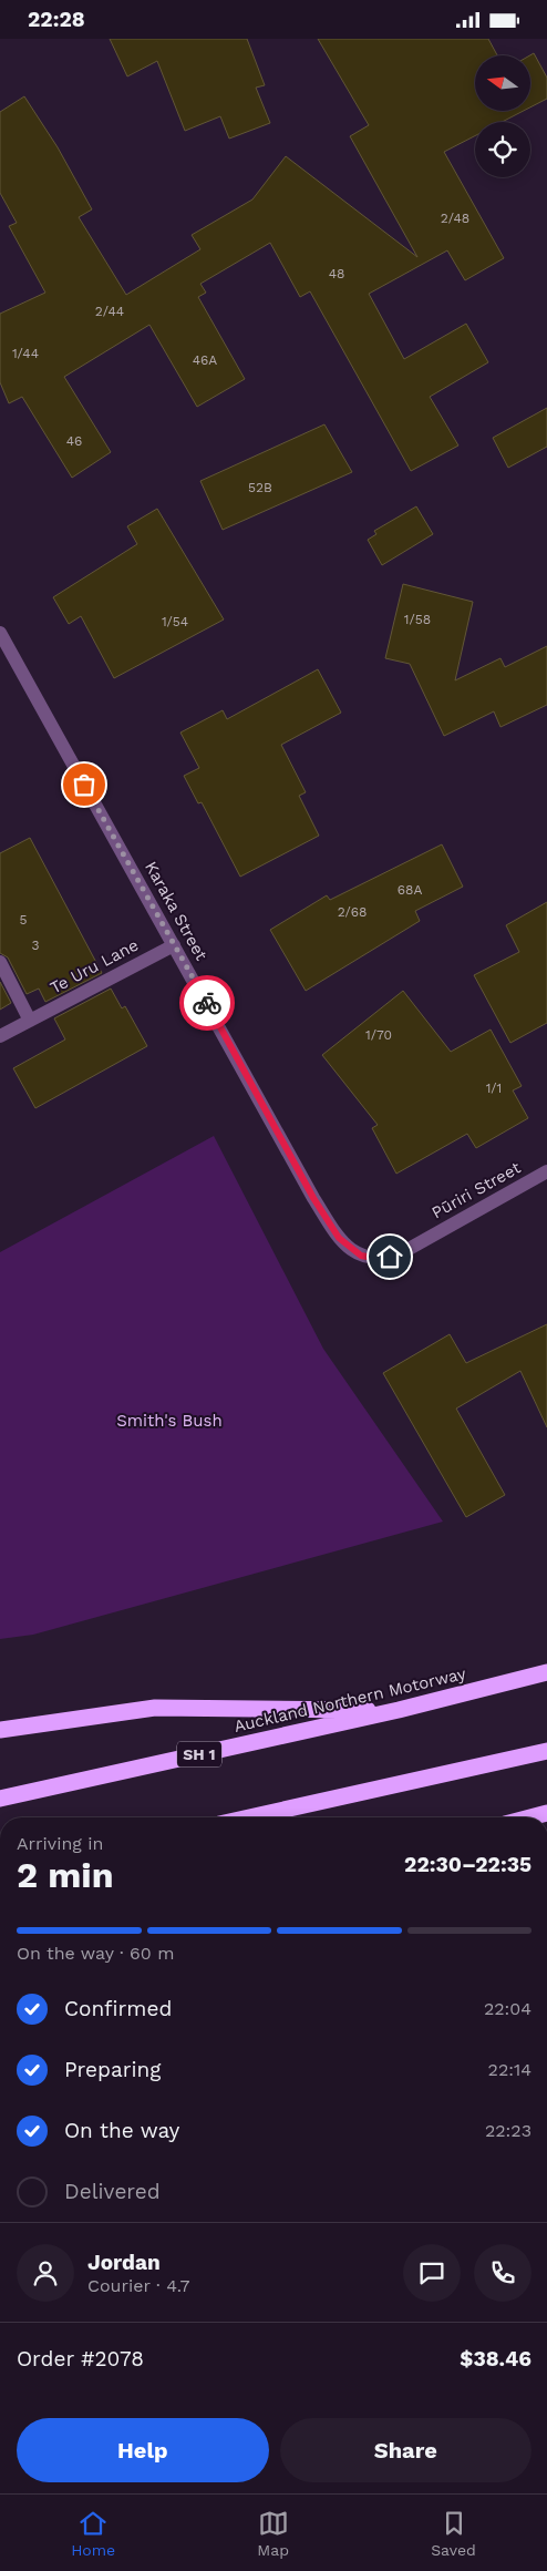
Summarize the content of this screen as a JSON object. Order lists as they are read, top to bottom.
{
  "streets": {
    "highway": ["Auckland Northern Motorway", "SH 1"],
    "street": ["Karaka Street", "Te Uru Lane", "Pūriri Street"]
  },
  "crossings": [
    ["Karaka Street", "Te Uru Lane"],
    ["Karaka Street", "Pūriri Street"]
  ],
  "parks": ["Smith's Bush"],
  "house_numbers": [
    "2/48",
    "48",
    "2/44",
    "1/44",
    "46A",
    "46",
    "52B",
    "1/58",
    "1/54",
    "68A",
    "2/68",
    "5",
    "3",
    "1/70",
    "1/1"
  ],
  "north": "left",
  "page": {
    "status": "22:28",
    "heading": ["2 min", "Arriving in", "22:30–22:35"],
    "panel": [
      "Jordan",
      "Courier · 4.7",
      "Order #2078",
      "$38.46"
    ],
    "bar": "On the way · 60 m",
    "list": [
      ["Confirmed", "22:04"],
      ["Preparing", "22:14"],
      ["On the way", "22:23"],
      "Delivered"
    ],
    "buttons": ["Help", "Share"],
    "tabs": ["Home", "Map", "Saved"]
  }
}
